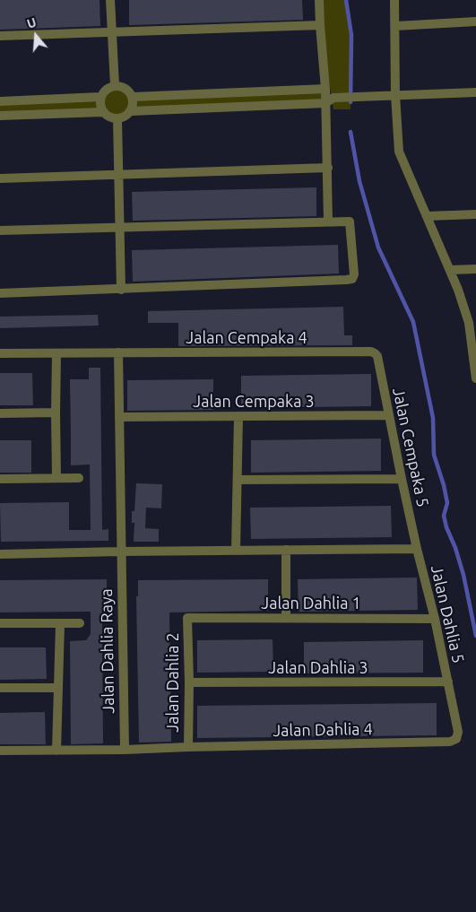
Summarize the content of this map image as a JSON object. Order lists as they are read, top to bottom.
{
  "streets": {
    "street": [
      "Jalan Cempaka 4",
      "Jalan Cempaka 3",
      "Jalan Cempaka 5",
      "Jalan Dahlia 1",
      "Jalan Dahlia 5",
      "Jalan Dahlia Raya",
      "Jalan Dahlia 3",
      "Jalan Dahlia 2",
      "Jalan Dahlia 4"
    ]
  },
  "crossings": [
    ["Jalan Cempaka 4", "Jalan Cempaka 5"],
    ["Jalan Cempaka 4", "Jalan Dahlia Raya"],
    ["Jalan Cempaka 3", "Jalan Cempaka 5"],
    ["Jalan Cempaka 3", "Jalan Dahlia Raya"],
    ["Jalan Cempaka 5", "Jalan Dahlia 5"],
    ["Jalan Dahlia 1", "Jalan Dahlia 5"],
    ["Jalan Dahlia 1", "Jalan Dahlia 2"],
    ["Jalan Dahlia 5", "Jalan Dahlia 3"],
    ["Jalan Dahlia 5", "Jalan Dahlia 4"],
    ["Jalan Dahlia Raya", "Jalan Dahlia 4"],
    ["Jalan Dahlia 3", "Jalan Dahlia 2"],
    ["Jalan Dahlia 2", "Jalan Dahlia 4"]
  ],
  "north": "top"
}
